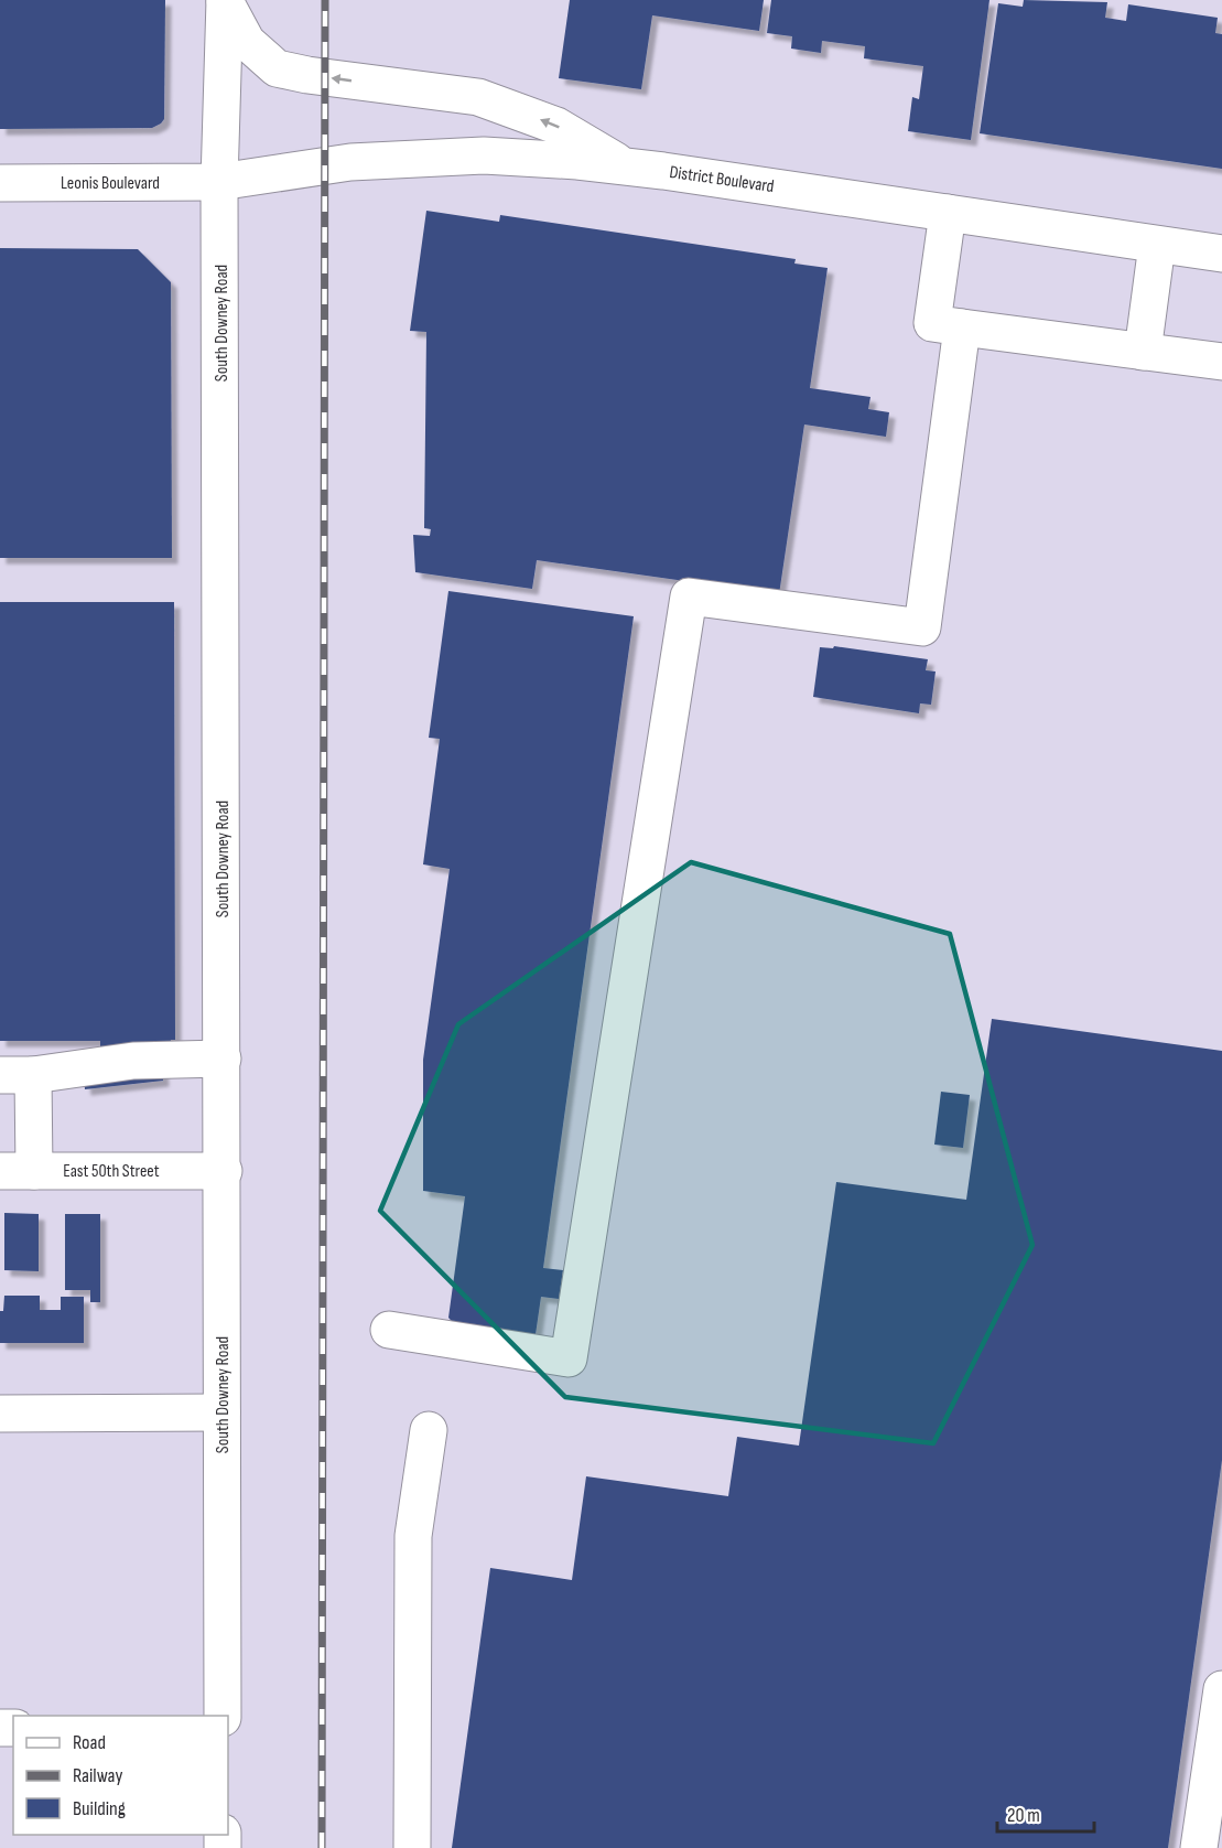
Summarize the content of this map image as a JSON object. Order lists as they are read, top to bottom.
{
  "streets": {
    "main road": [
      "District Boulevard",
      "Leonis Boulevard",
      "South Downey Road",
      "East 50th Street"
    ]
  },
  "crossings": [
    ["District Boulevard", "Leonis Boulevard"],
    ["District Boulevard", "South Downey Road"],
    ["Leonis Boulevard", "South Downey Road"],
    ["South Downey Road", "East 50th Street"]
  ],
  "legend": ["Road", "Railway", "Building"],
  "scale_bar": "20 m"
}
